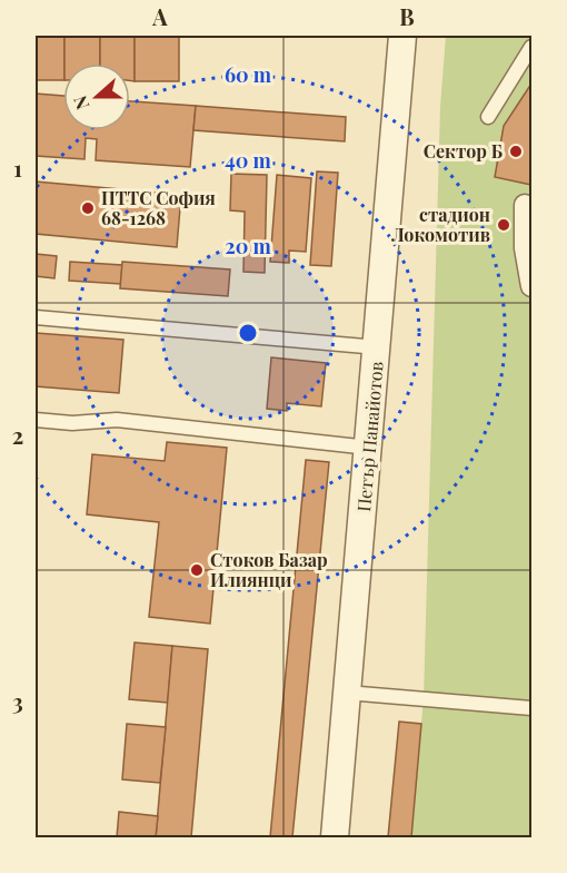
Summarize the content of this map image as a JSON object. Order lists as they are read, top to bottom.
{
  "streets": {
    "street": ["Петър Панайотов"]
  },
  "places": [
    "Сектор Б",
    "ПТТС София 68-1268",
    "стадион Локомотив",
    "Стоков Базар Илиянци"
  ],
  "north": "left",
  "grid": {
    "columns": ["A", "B"],
    "rows": ["1", "2", "3"]
  },
  "rings": ["60 m", "40 m", "20 m"]
}
